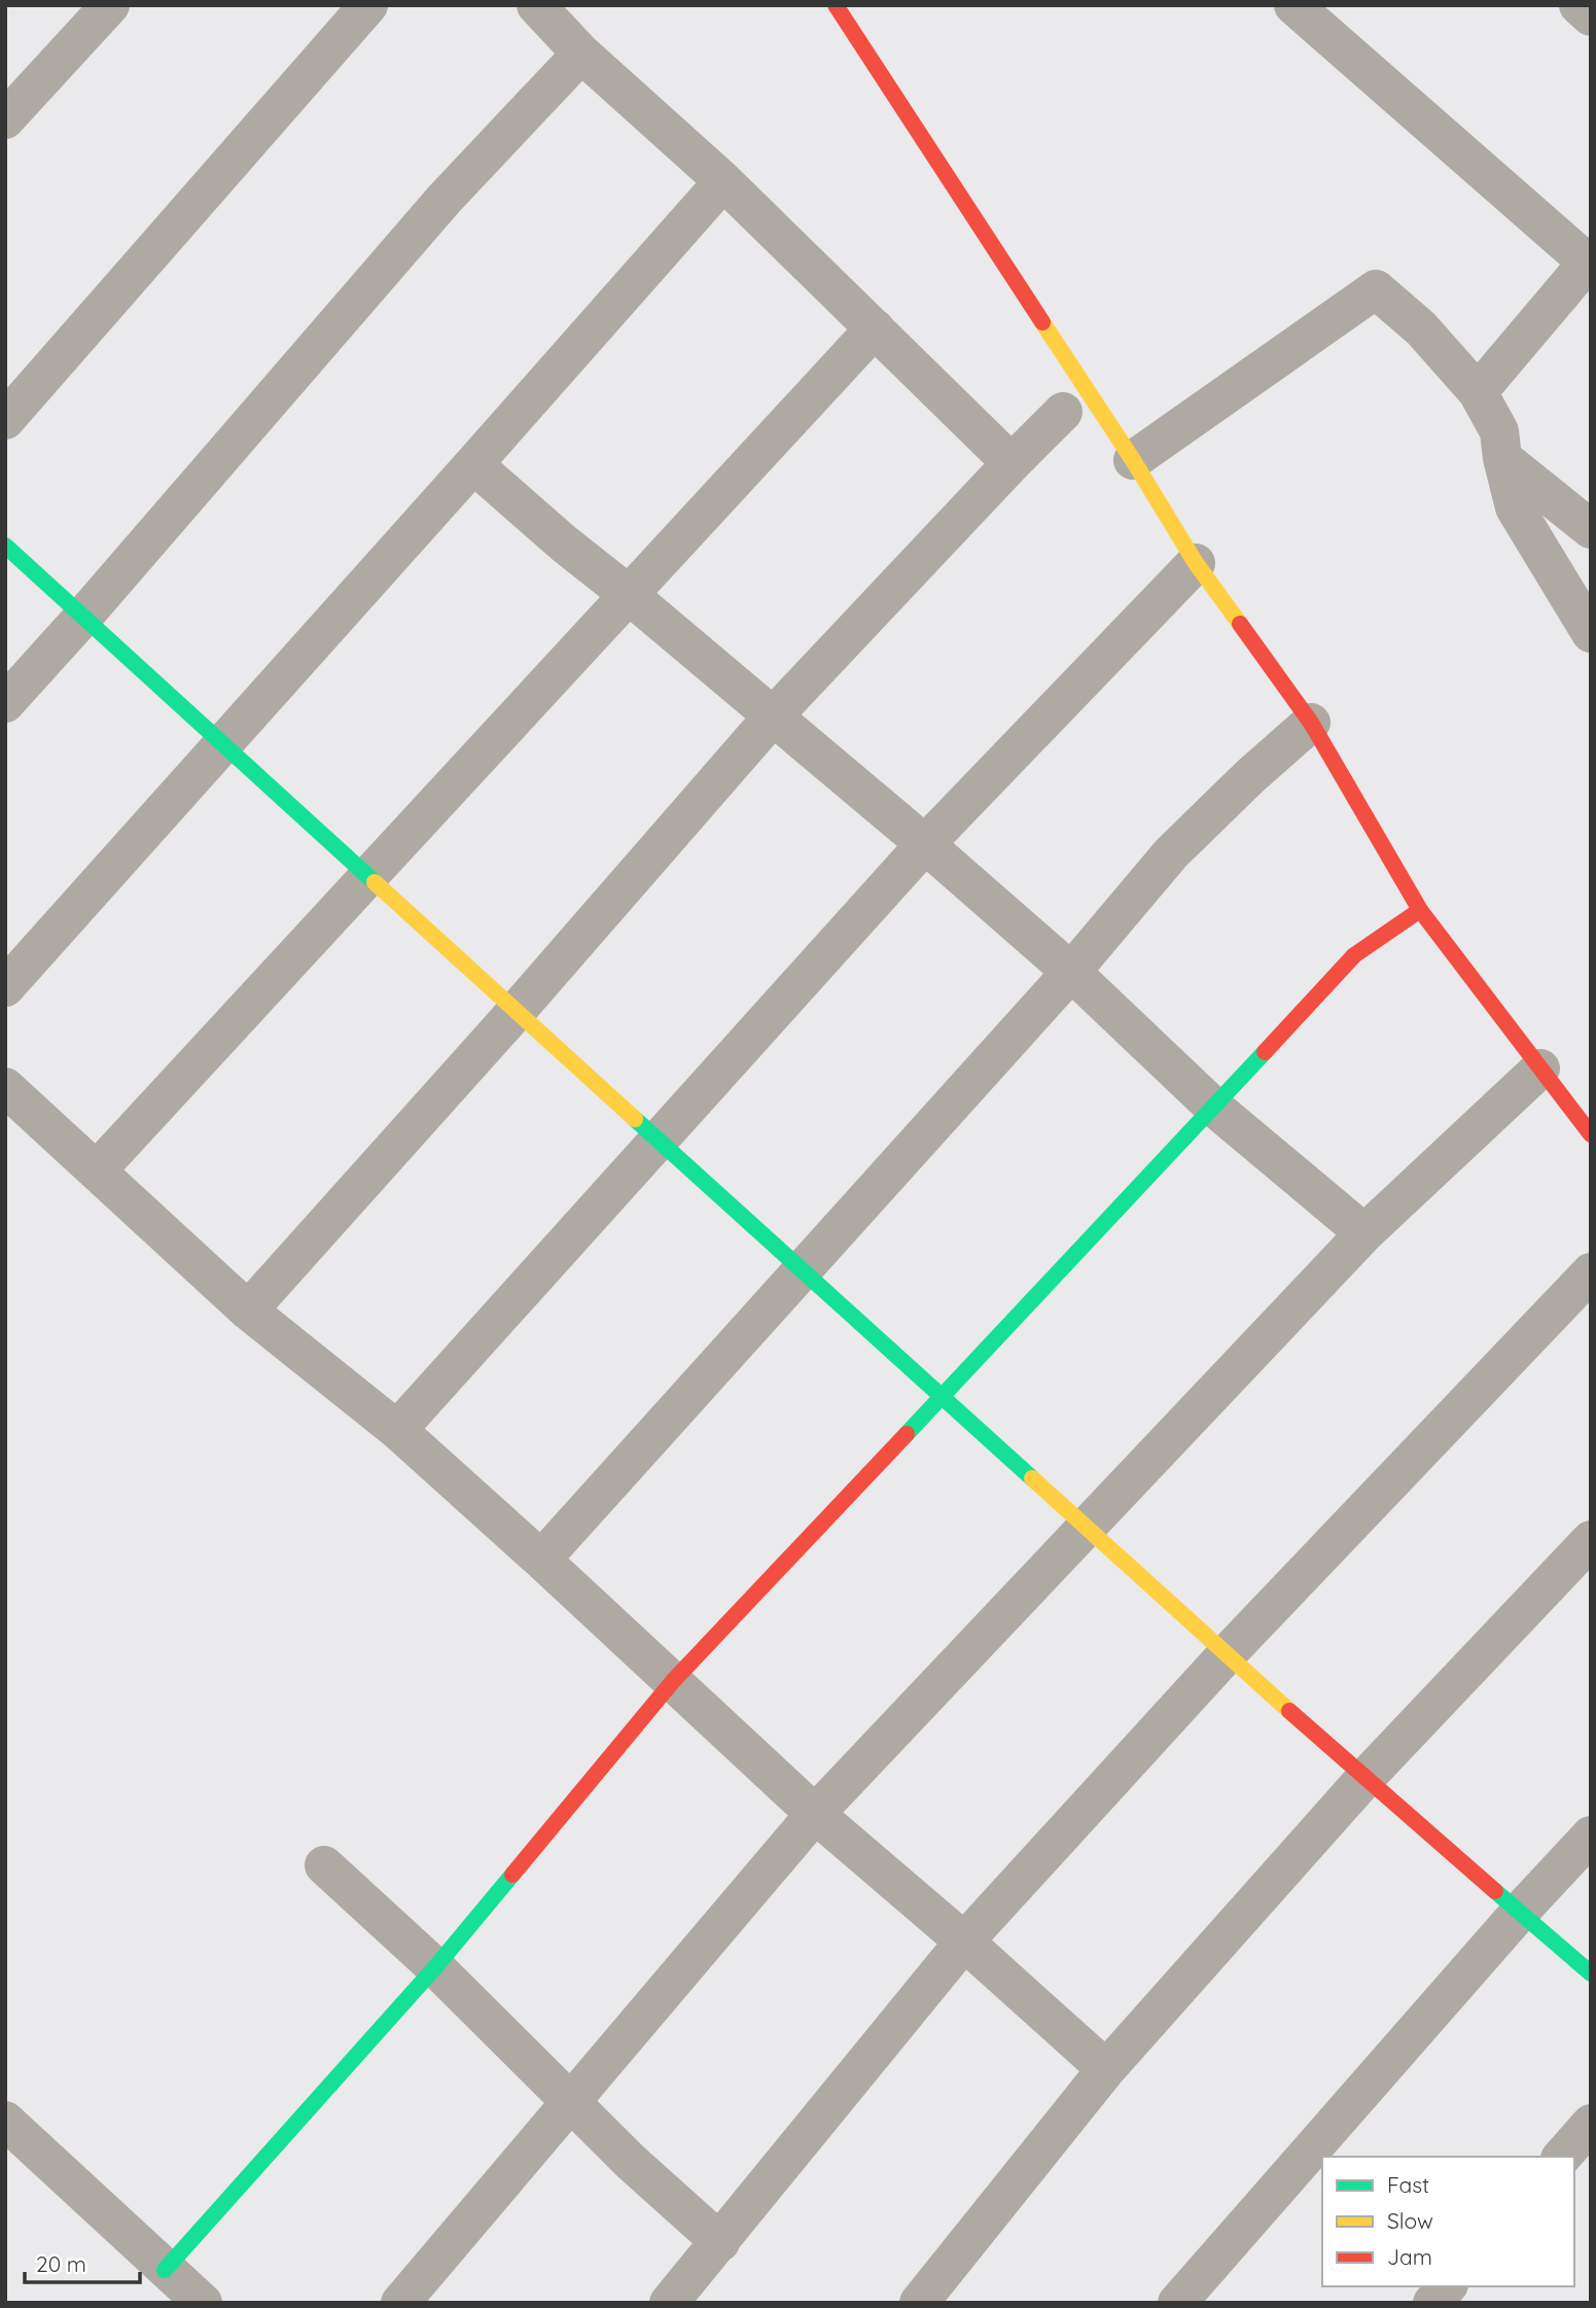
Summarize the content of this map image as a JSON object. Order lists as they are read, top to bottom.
{
  "legend": ["Fast", "Slow", "Jam"],
  "scale_bar": "20 m"
}
